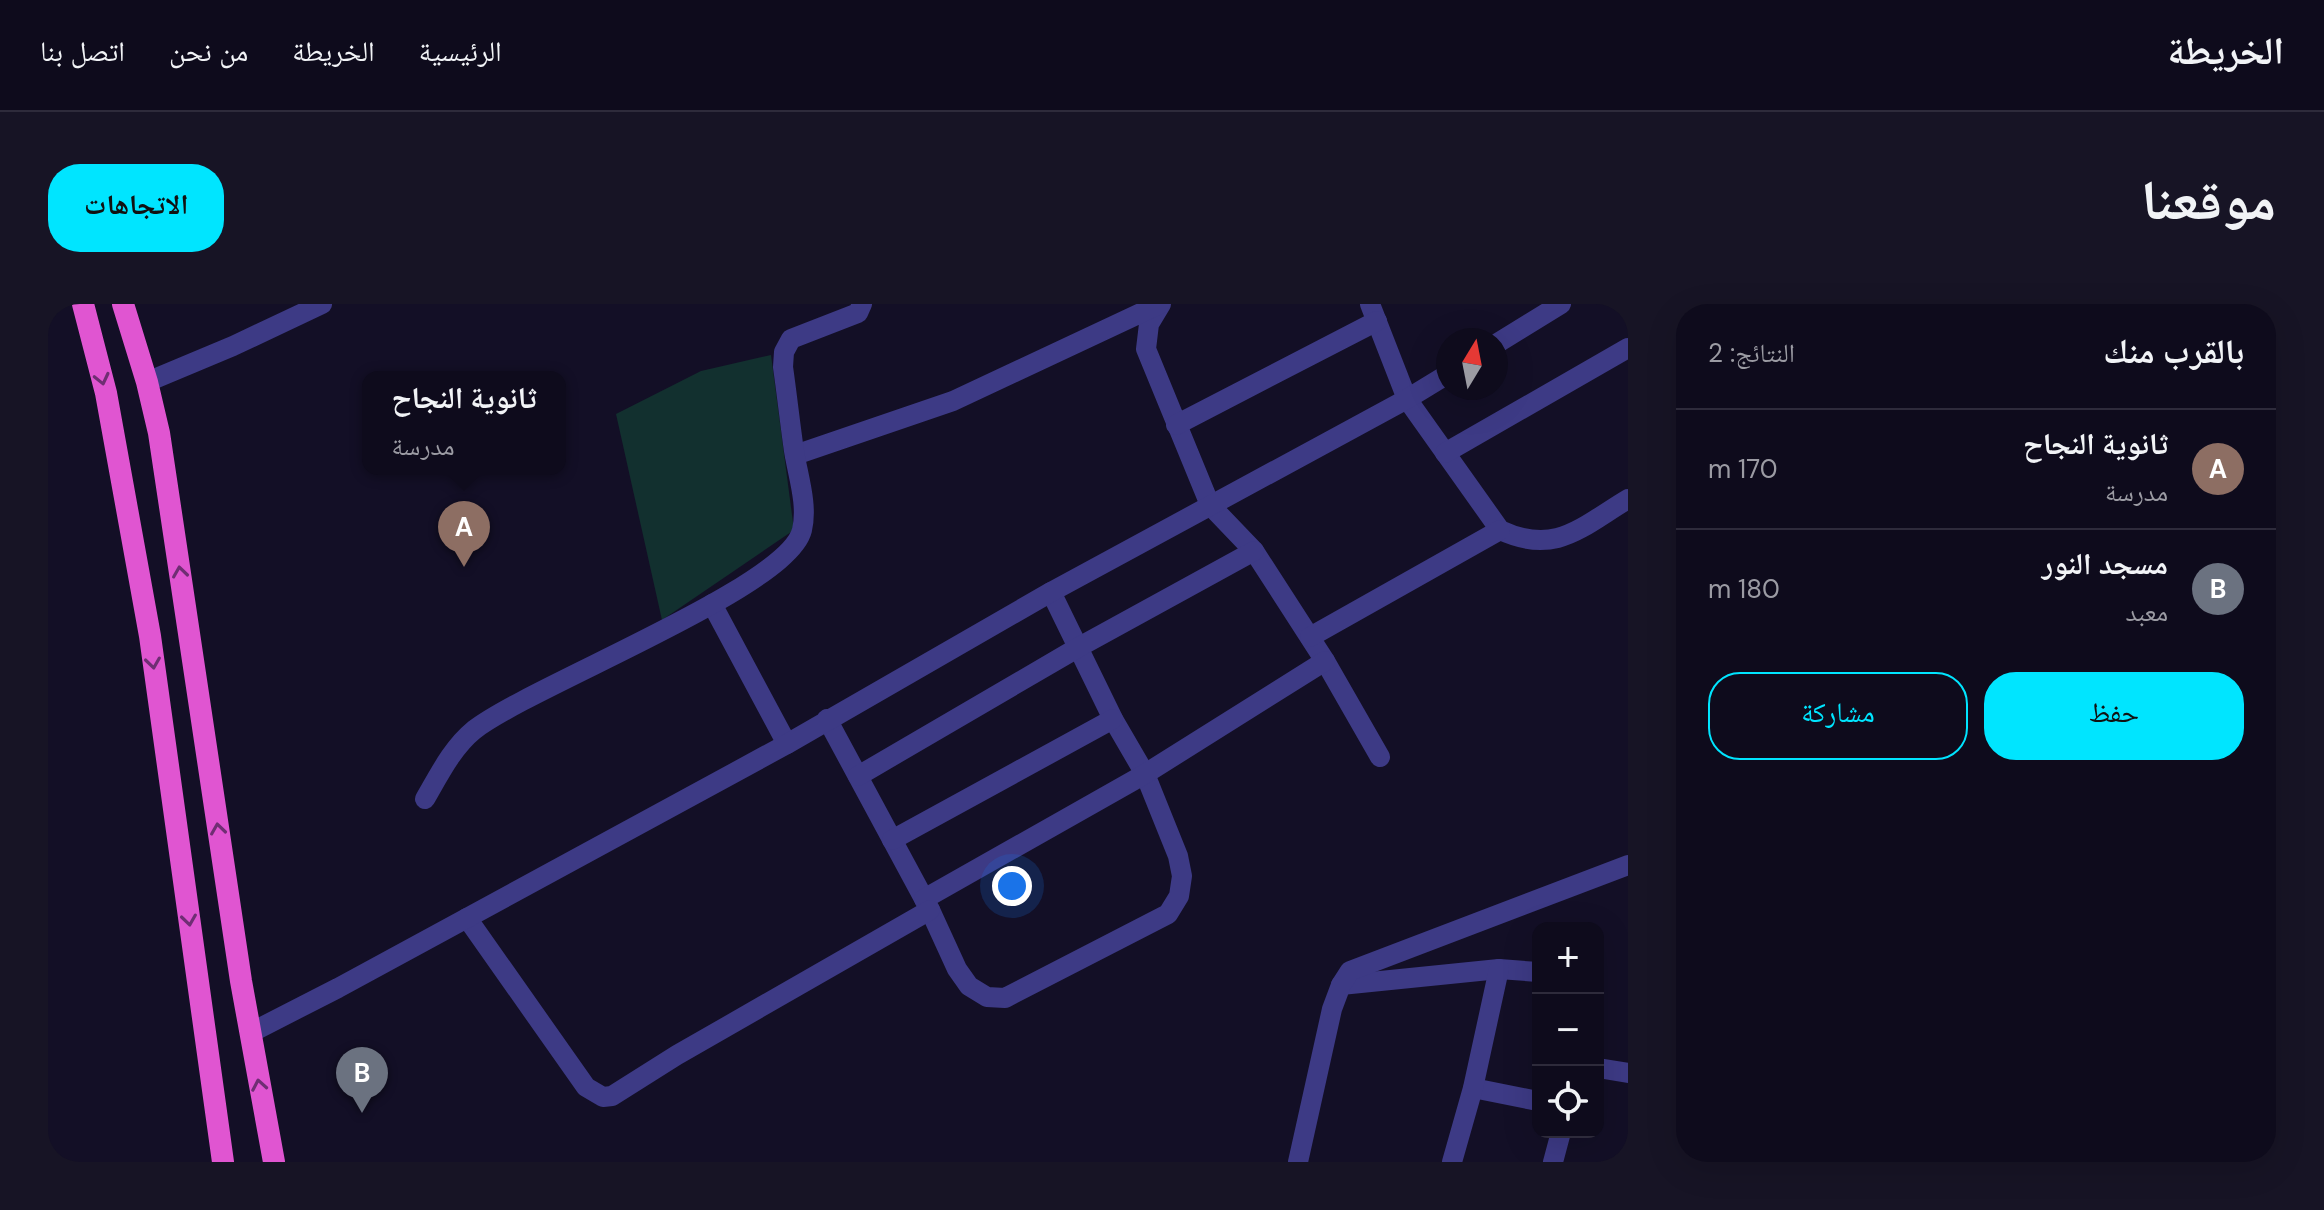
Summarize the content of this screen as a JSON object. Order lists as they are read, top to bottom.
{
  "north": "top",
  "page": {
    "header": "الخريطة",
    "nav": [
      "الرئيسية",
      "الخريطة",
      "من نحن",
      "اتصل بنا"
    ],
    "title": "موقعنا",
    "buttons": [
      "الاتجاهات",
      ["حفظ", "مشاركة"]
    ],
    "heading": ["بالقرب منك", "النتائج: 2"],
    "popup": ["ثانوية النجاح", "مدرسة"],
    "list": [
      {
        "mark": "A",
        "name": "ثانوية النجاح",
        "note": "مدرسة",
        "value": "170 m"
      },
      {
        "mark": "B",
        "name": "مسجد النور",
        "note": "معبد",
        "value": "180 m"
      }
    ],
    "pins": ["A", "B"],
    "map_buttons": ["+", "−"]
  }
}
